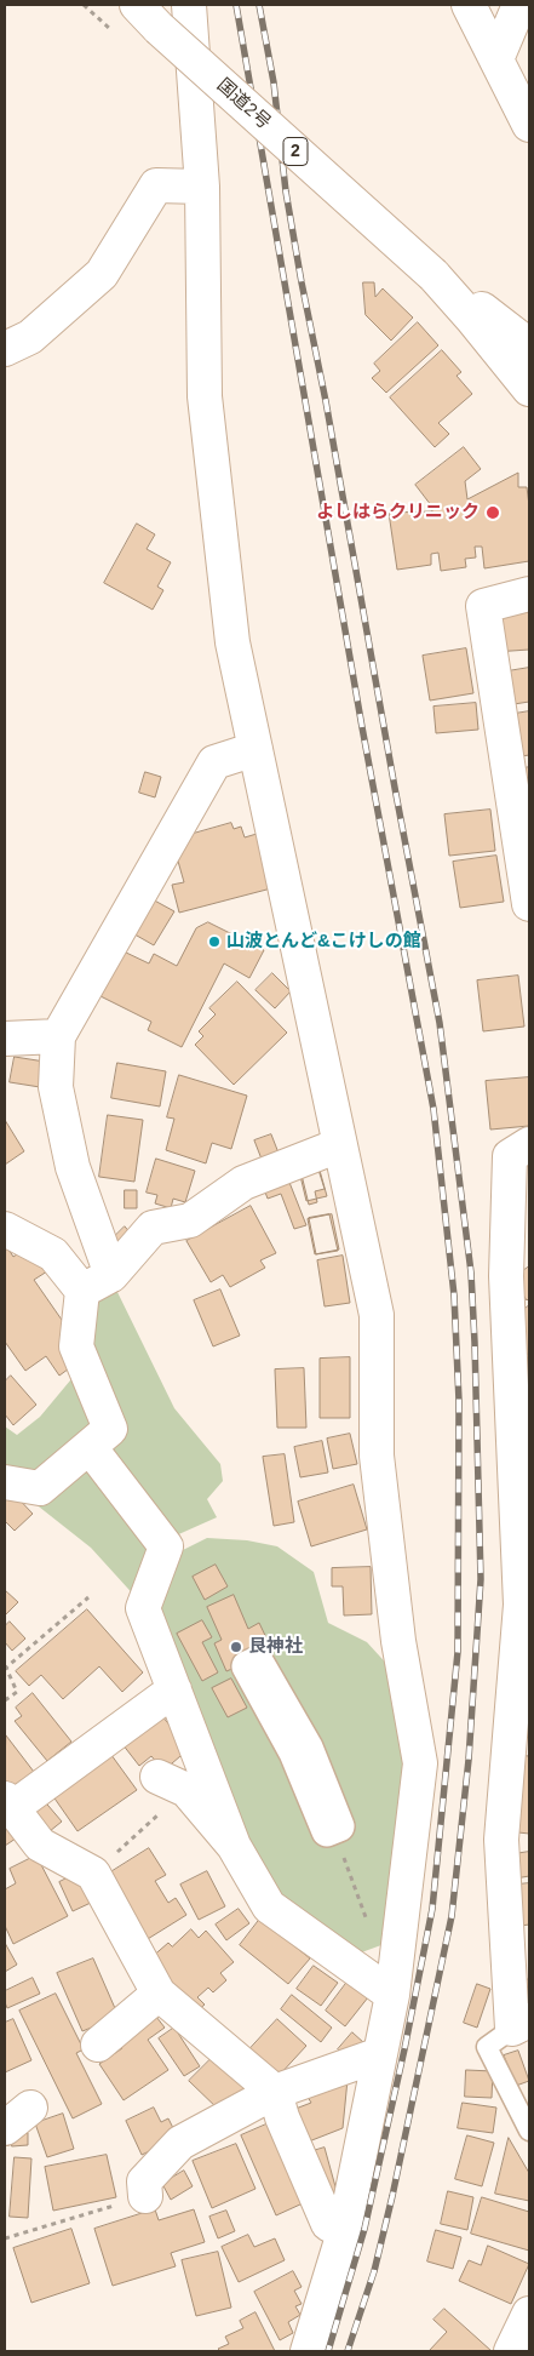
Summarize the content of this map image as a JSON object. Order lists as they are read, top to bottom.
{
  "streets": {
    "main road": ["国道2号", "2"]
  },
  "places": ["よしはらクリニック", "山波とんど&こけしの館", "艮神社"]
}
